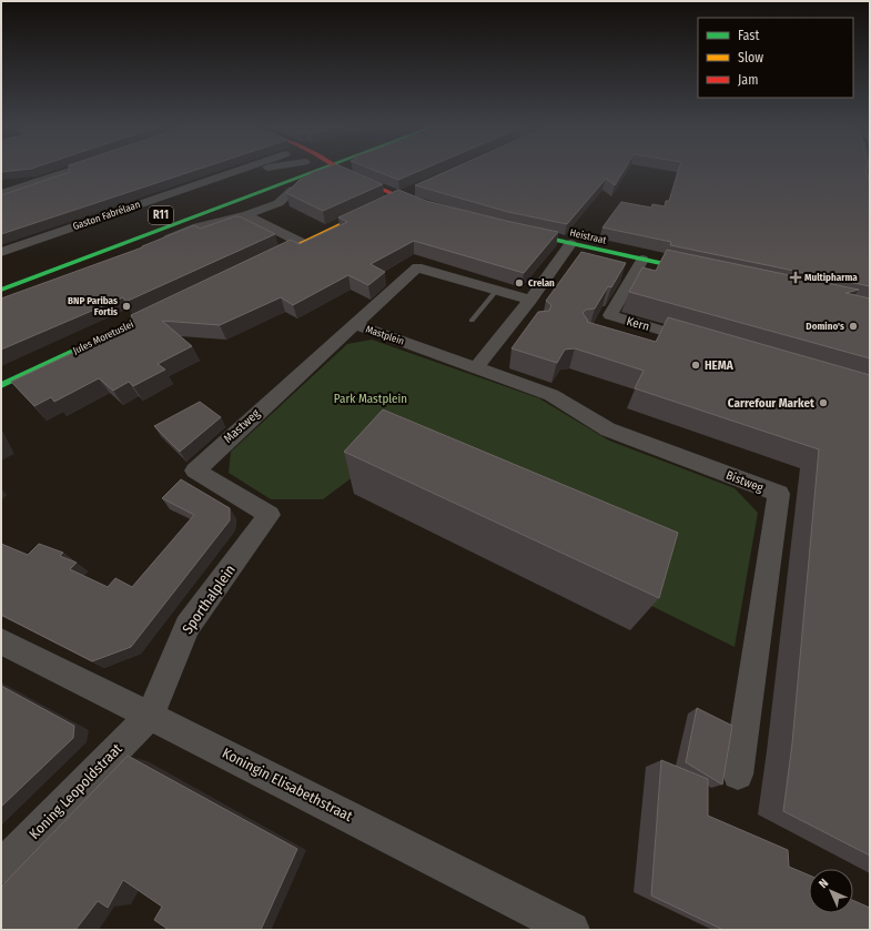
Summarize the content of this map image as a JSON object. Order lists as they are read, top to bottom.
{
  "streets": {
    "main road": ["R11", "Heistraat", "Jules Moretuslei"],
    "street": [
      "Gaston Fabrélaan",
      "Kern",
      "Mastplein",
      "Mastweg",
      "Bistweg",
      "Sporthalplein",
      "Koningin Elisabethstraat",
      "Koning Leopoldstraat"
    ]
  },
  "crossings": [
    ["Heistraat", "Kern"],
    ["Mastplein", "Mastweg"],
    ["Mastplein", "Bistweg"],
    ["Mastweg", "Sporthalplein"],
    ["Sporthalplein", "Koningin Elisabethstraat"],
    ["Sporthalplein", "Koning Leopoldstraat"],
    ["Koningin Elisabethstraat", "Koning Leopoldstraat"]
  ],
  "parks": ["Park Mastplein"],
  "places": {
    "health": ["Multipharma"],
    "other": [
      "Crelan",
      "BNP Paribas Fortis",
      "Domino's",
      "HEMA",
      "Carrefour Market"
    ]
  },
  "legend": ["Fast", "Slow", "Jam"],
  "north": "top left"
}
